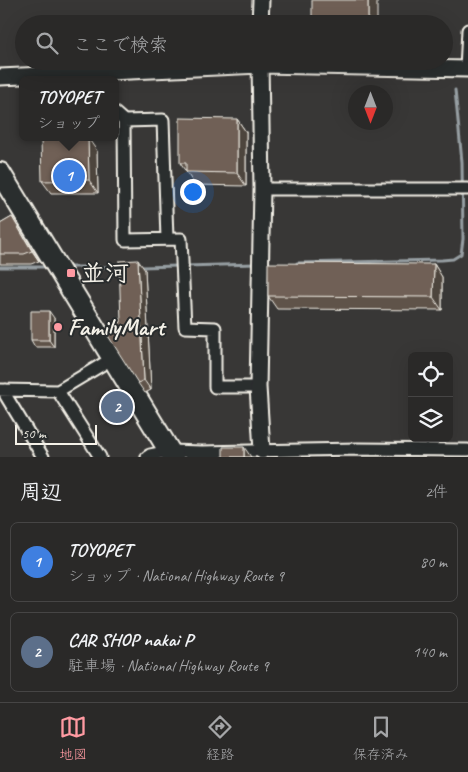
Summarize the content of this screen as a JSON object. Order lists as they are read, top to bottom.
{
  "places": {
    "transit": ["並河"],
    "other": ["FamilyMart"]
  },
  "scale_bar": "50 m",
  "north": "bottom",
  "page": {
    "search": "ここで検索",
    "popup": ["TOYOPET", "ショップ"],
    "pins": ["1", "2"],
    "scale": "50 m",
    "heading": ["周辺", "2件"],
    "list": [
      {
        "mark": "1",
        "name": "TOYOPET",
        "note": "ショップ · National Highway Route 9",
        "value": "80 m"
      },
      {
        "mark": "2",
        "name": "CAR SHOP nakai P",
        "note": "駐車場 · National Highway Route 9",
        "value": "140 m"
      }
    ],
    "nav": ["地図", "経路", "保存済み"]
  }
}
